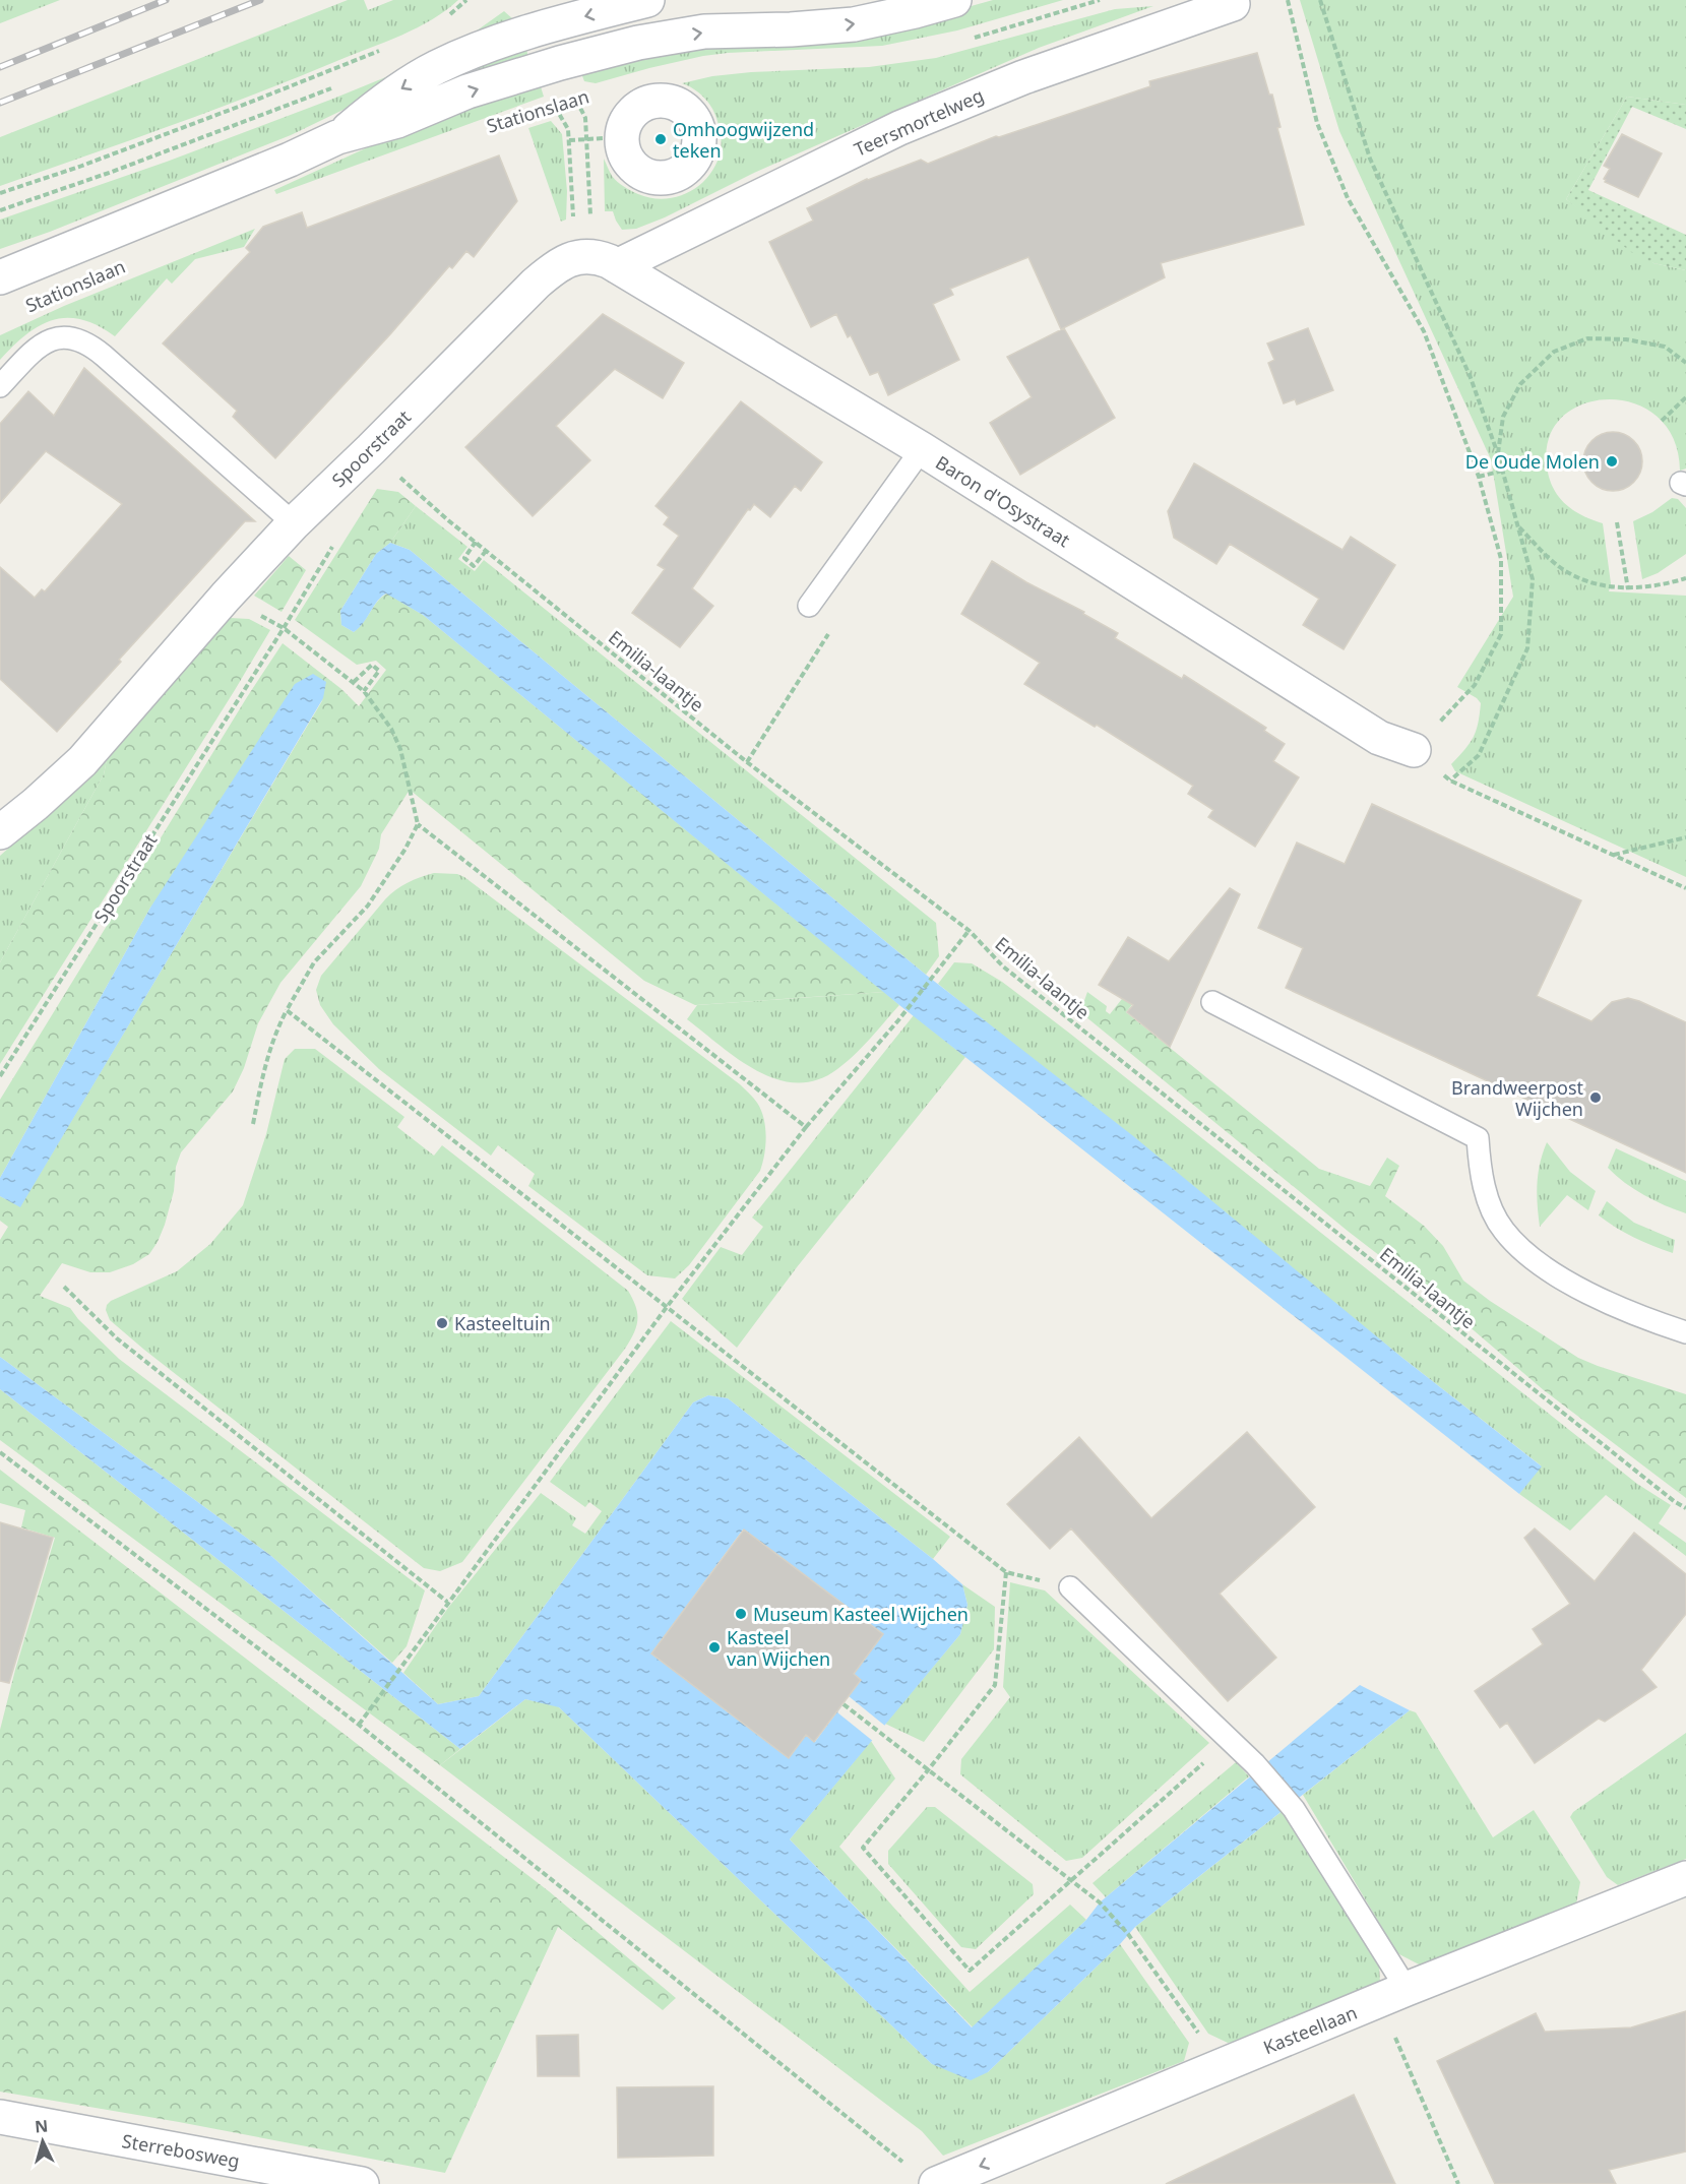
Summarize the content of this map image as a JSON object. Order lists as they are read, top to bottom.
{
  "streets": {
    "street": [
      "Stationslaan",
      "Teersmortelweg",
      "Spoorstraat",
      "Baron d'Osystraat",
      "Kasteellaan",
      "Sterrebosweg"
    ],
    "path": ["Emilia-laantje"]
  },
  "crossings": [
    ["Teersmortelweg", "Spoorstraat"],
    ["Teersmortelweg", "Baron d'Osystraat"],
    ["Spoorstraat", "Baron d'Osystraat"]
  ],
  "one_way": ["Kasteellaan"],
  "places": [
    "Omhoogwijzend teken",
    "De Oude Molen",
    "Brandweerpost Wijchen",
    "Kasteeltuin",
    "Museum Kasteel Wijchen",
    "Kasteel van Wijchen"
  ],
  "north": "top"
}
